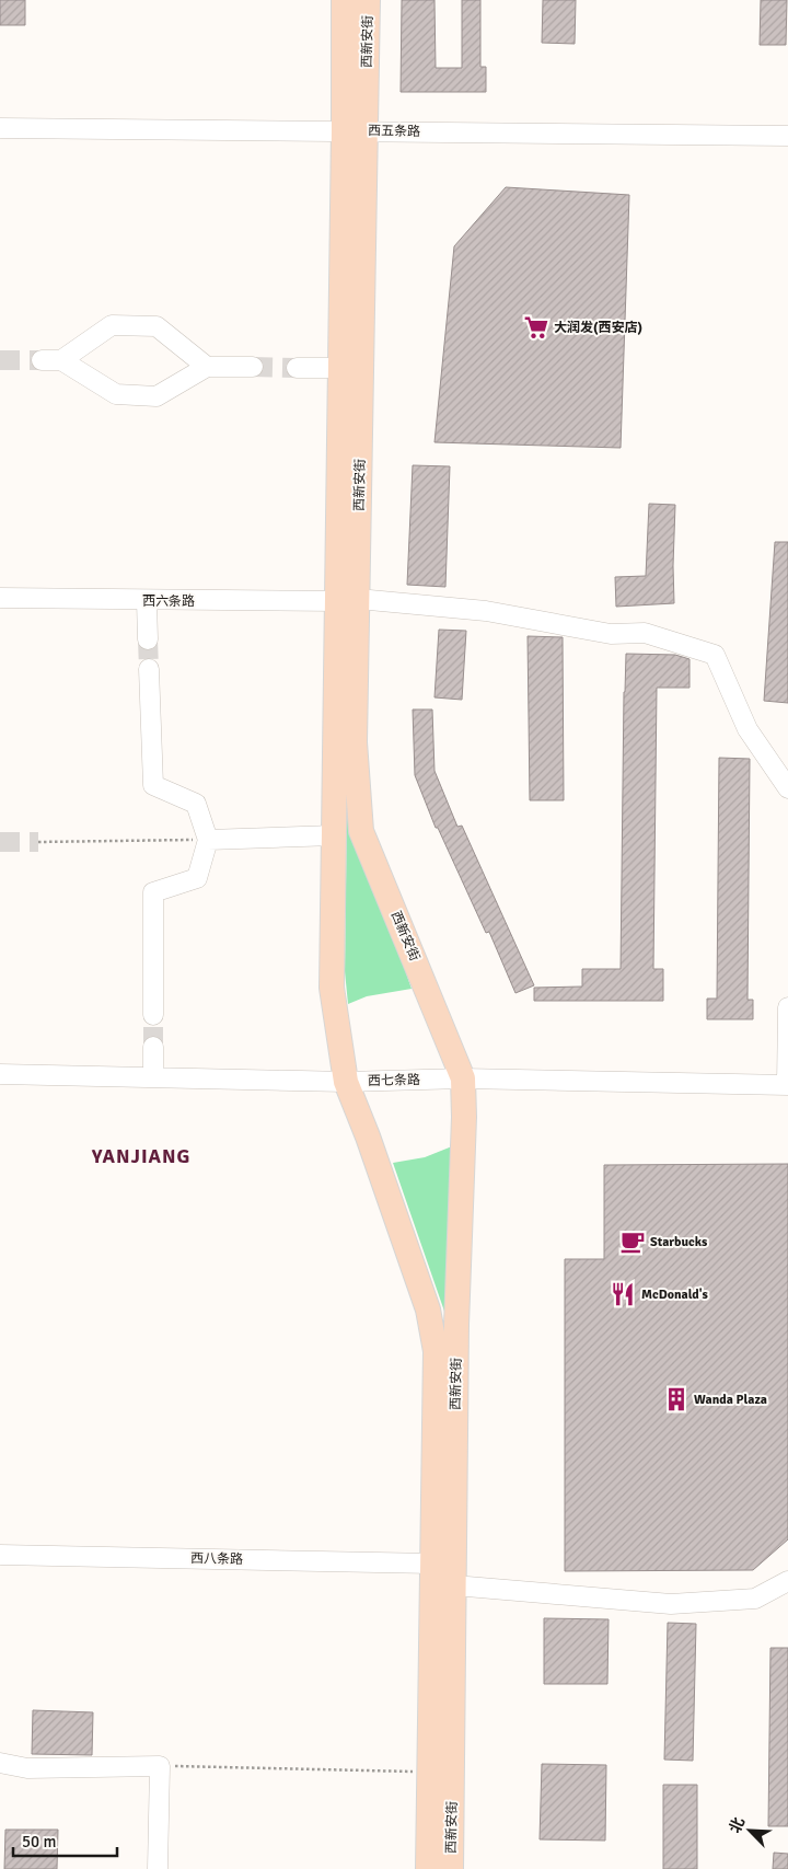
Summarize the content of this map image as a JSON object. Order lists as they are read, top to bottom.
{
  "streets": {
    "main road": ["西新安街"],
    "street": [
      "西五条路",
      "西六条路",
      "西七条路",
      "西八条路"
    ]
  },
  "crossings": [
    ["西新安街", "西五条路"],
    ["西新安街", "西六条路"],
    ["西新安街", "西七条路"],
    ["西新安街", "西八条路"]
  ],
  "districts": ["YANJIANG"],
  "places": {
    "supermarket": ["大润发(西安店)"],
    "cafe": ["Starbucks"],
    "restaurant": ["McDonald's"],
    "building": ["Wanda Plaza"]
  },
  "scale_bar": "50 m",
  "north": "top left"
}
